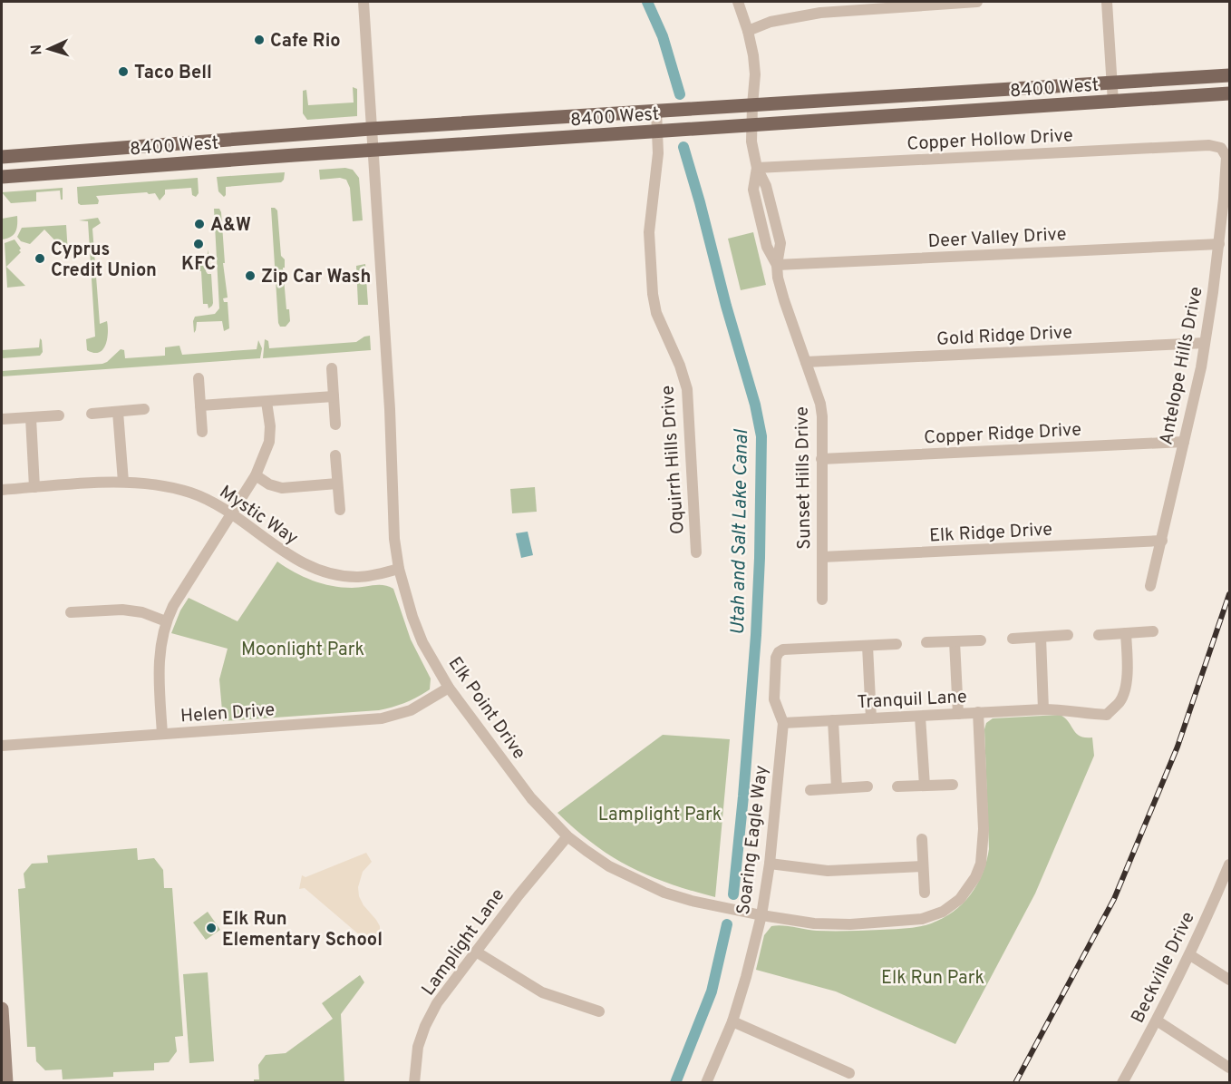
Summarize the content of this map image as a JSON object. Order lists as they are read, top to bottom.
{
  "streets": {
    "main road": ["8400 West"],
    "street": [
      "Copper Hollow Drive",
      "Deer Valley Drive",
      "Gold Ridge Drive",
      "Antelope Hills Drive",
      "Copper Ridge Drive",
      "Oquirrh Hills Drive",
      "Sunset Hills Drive",
      "Mystic Way",
      "Elk Ridge Drive",
      "Tranquil Lane",
      "Elk Point Drive",
      "Helen Drive",
      "Soaring Eagle Way",
      "Lamplight Lane",
      "Beckville Drive"
    ]
  },
  "crossings": [
    ["8400 West", "Oquirrh Hills Drive"],
    ["8400 West", "Sunset Hills Drive"],
    ["8400 West", "Elk Point Drive"],
    ["Copper Hollow Drive", "Antelope Hills Drive"],
    ["Copper Hollow Drive", "Sunset Hills Drive"],
    ["Deer Valley Drive", "Antelope Hills Drive"],
    ["Deer Valley Drive", "Sunset Hills Drive"],
    ["Gold Ridge Drive", "Antelope Hills Drive"],
    ["Gold Ridge Drive", "Sunset Hills Drive"],
    ["Antelope Hills Drive", "Copper Ridge Drive"],
    ["Antelope Hills Drive", "Elk Ridge Drive"],
    ["Copper Ridge Drive", "Sunset Hills Drive"],
    ["Sunset Hills Drive", "Elk Ridge Drive"],
    ["Mystic Way", "Elk Point Drive"],
    ["Tranquil Lane", "Elk Point Drive"],
    ["Tranquil Lane", "Soaring Eagle Way"],
    ["Elk Point Drive", "Helen Drive"],
    ["Elk Point Drive", "Soaring Eagle Way"],
    ["Elk Point Drive", "Lamplight Lane"]
  ],
  "water": ["Utah and Salt Lake Canal"],
  "parks": ["Moonlight Park", "Lamplight Park", "Elk Run Park"],
  "places": [
    "Cafe Rio",
    "Taco Bell",
    "A&W",
    "KFC",
    "Cyprus Credit Union",
    "Zip Car Wash",
    "Elk Run Elementary School"
  ],
  "north": "left"
}
